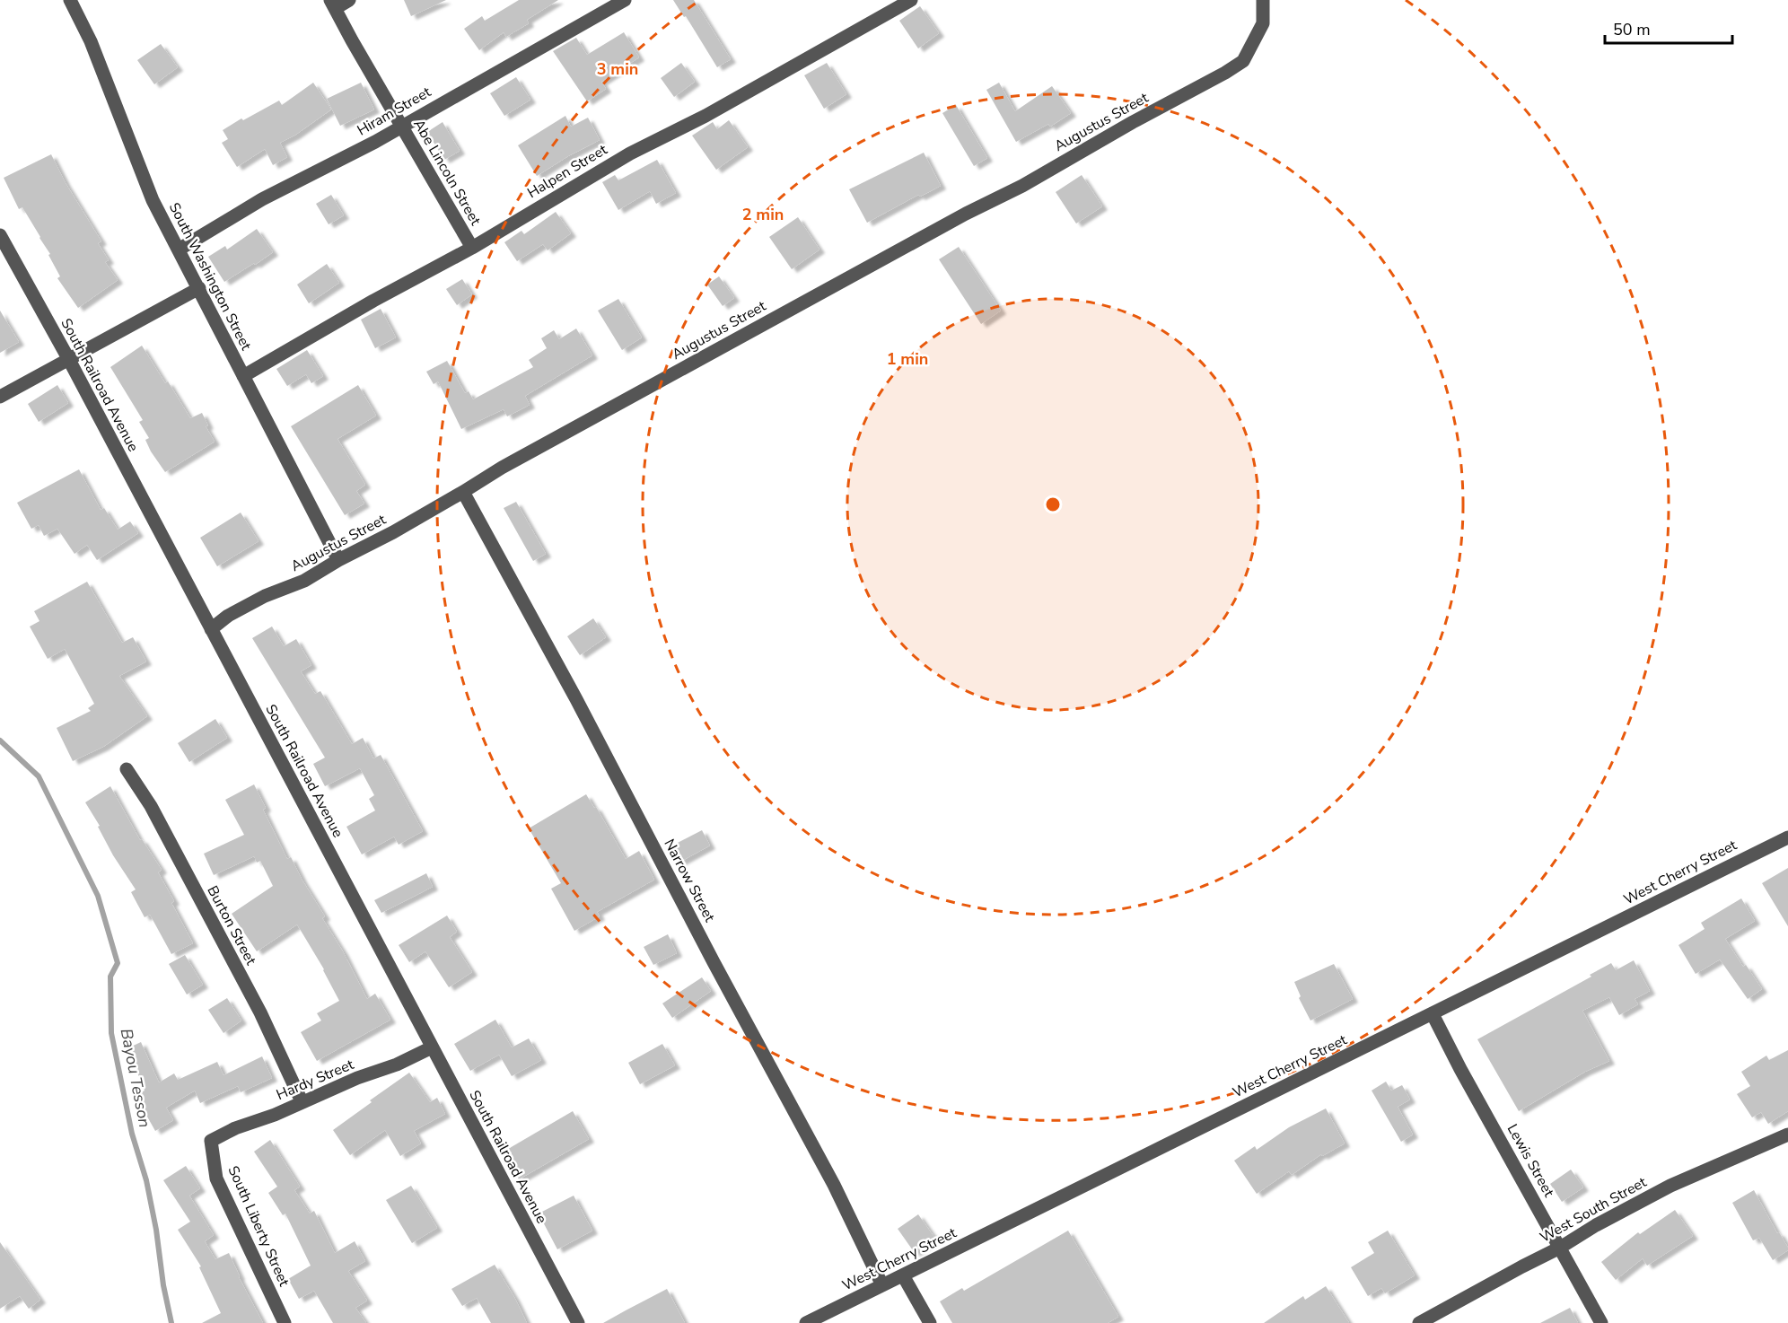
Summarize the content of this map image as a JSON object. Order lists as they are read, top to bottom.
{
  "streets": {
    "street": [
      "Hiram Street",
      "Augustus Street",
      "Halpen Street",
      "Abe Lincoln Street",
      "South Washington Street",
      "South Railroad Avenue",
      "West Cherry Street",
      "Narrow Street",
      "Burton Street",
      "Hardy Street",
      "Lewis Street",
      "West South Street",
      "South Liberty Street"
    ]
  },
  "crossings": [
    ["Hiram Street", "Abe Lincoln Street"],
    ["Hiram Street", "South Washington Street"],
    ["Augustus Street", "South Washington Street"],
    ["Augustus Street", "South Railroad Avenue"],
    ["Augustus Street", "Narrow Street"],
    ["Halpen Street", "Abe Lincoln Street"],
    ["Halpen Street", "South Washington Street"],
    ["South Railroad Avenue", "Hardy Street"],
    ["West Cherry Street", "Narrow Street"],
    ["West Cherry Street", "Lewis Street"],
    ["Burton Street", "Hardy Street"],
    ["Hardy Street", "South Liberty Street"],
    ["Lewis Street", "West South Street"]
  ],
  "water": ["Bayou Tesson"],
  "scale_bar": "50 m",
  "rings": ["3 min", "2 min", "1 min"]
}
